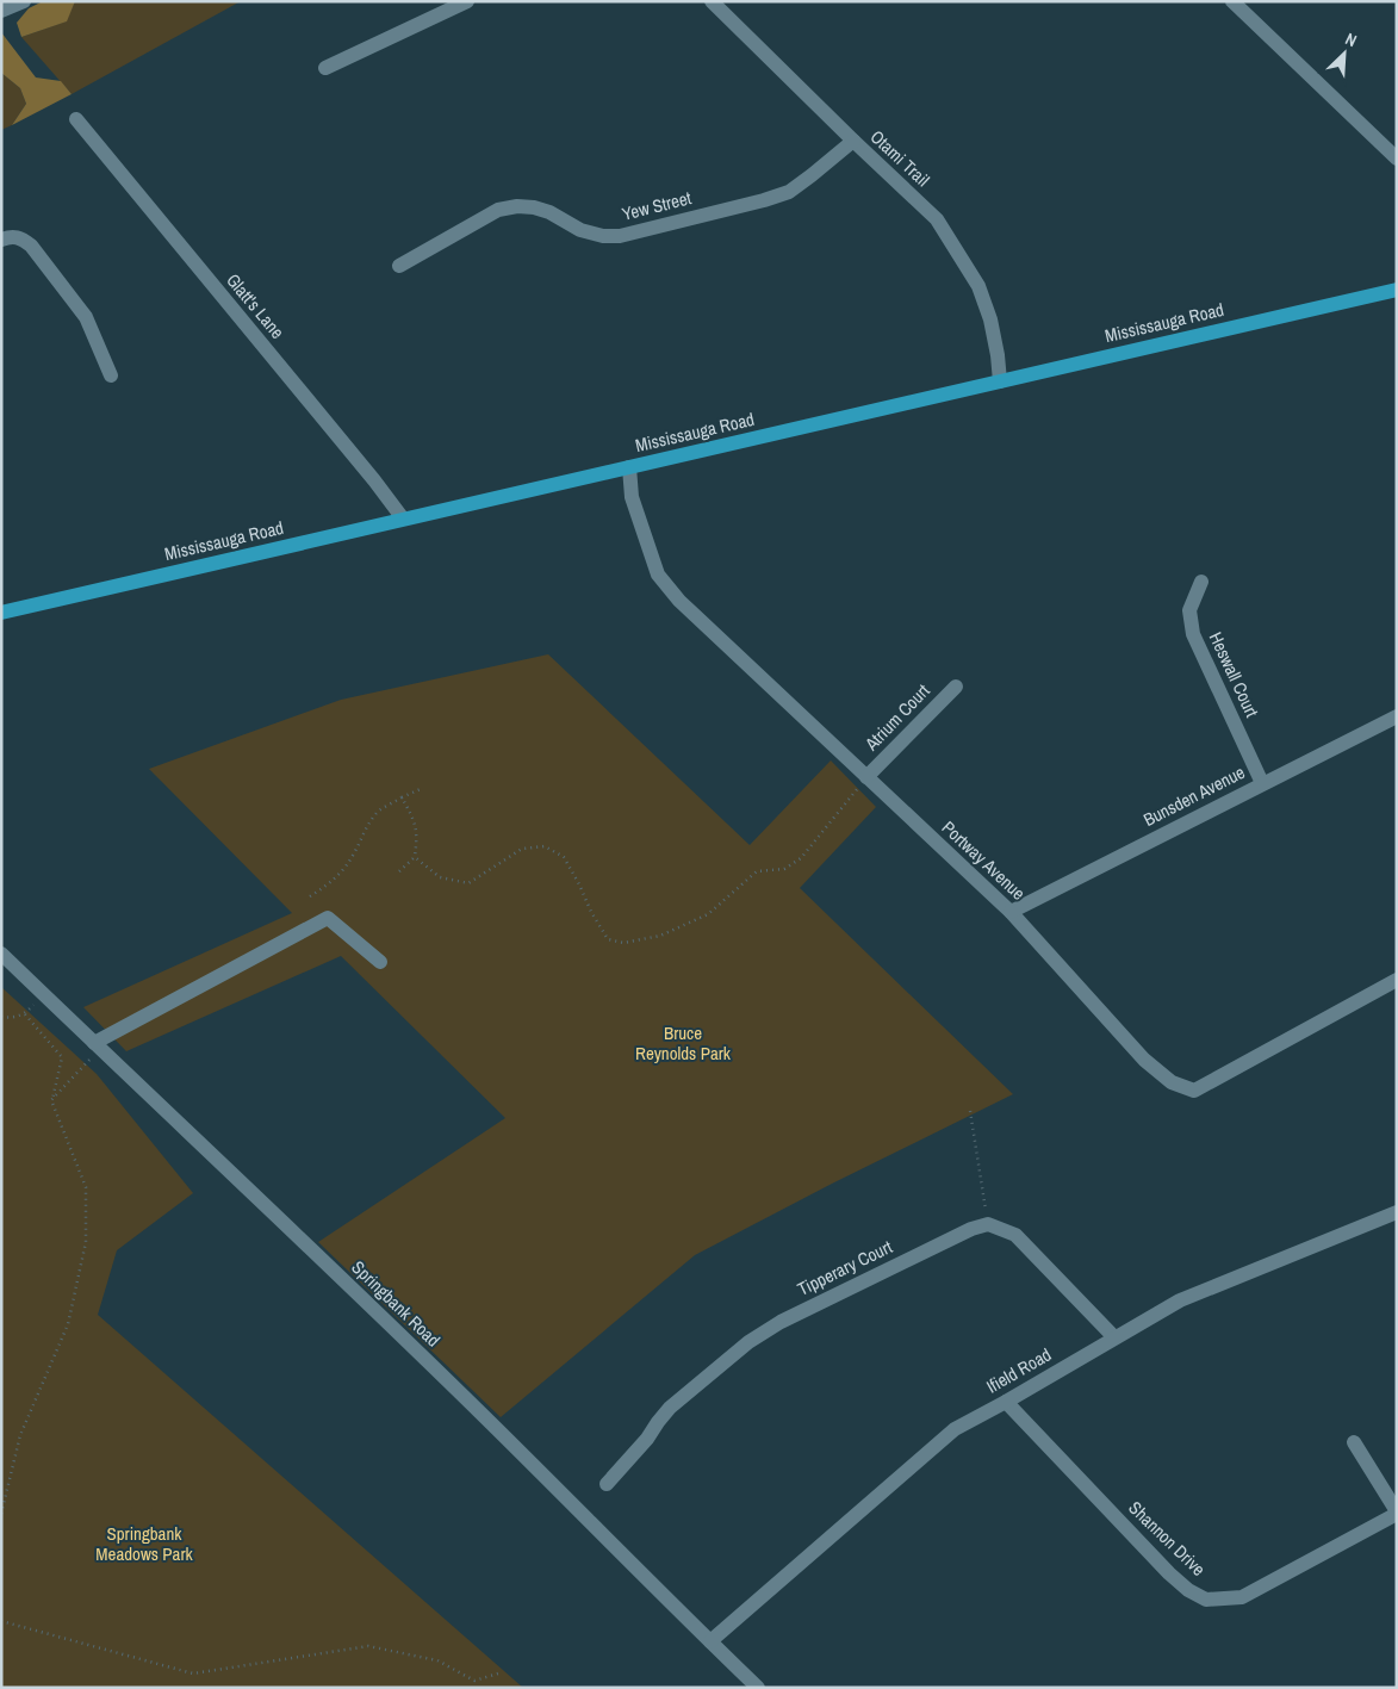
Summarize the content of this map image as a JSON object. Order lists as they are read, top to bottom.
{
  "streets": {
    "main road": ["Mississauga Road"],
    "street": [
      "Otami Trail",
      "Yew Street",
      "Glatt's Lane",
      "Heswall Court",
      "Atrium Court",
      "Bunsden Avenue",
      "Portway Avenue",
      "Tipperary Court",
      "Springbank Road",
      "Ifield Road",
      "Shannon Drive"
    ]
  },
  "crossings": [
    ["Otami Trail", "Yew Street"],
    ["Otami Trail", "Mississauga Road"],
    ["Glatt's Lane", "Mississauga Road"],
    ["Mississauga Road", "Portway Avenue"],
    ["Heswall Court", "Bunsden Avenue"],
    ["Atrium Court", "Portway Avenue"],
    ["Bunsden Avenue", "Portway Avenue"],
    ["Springbank Road", "Ifield Road"],
    ["Ifield Road", "Shannon Drive"]
  ],
  "parks": ["Bruce Reynolds Park", "Springbank Meadows Park"],
  "north": "top right"
}
